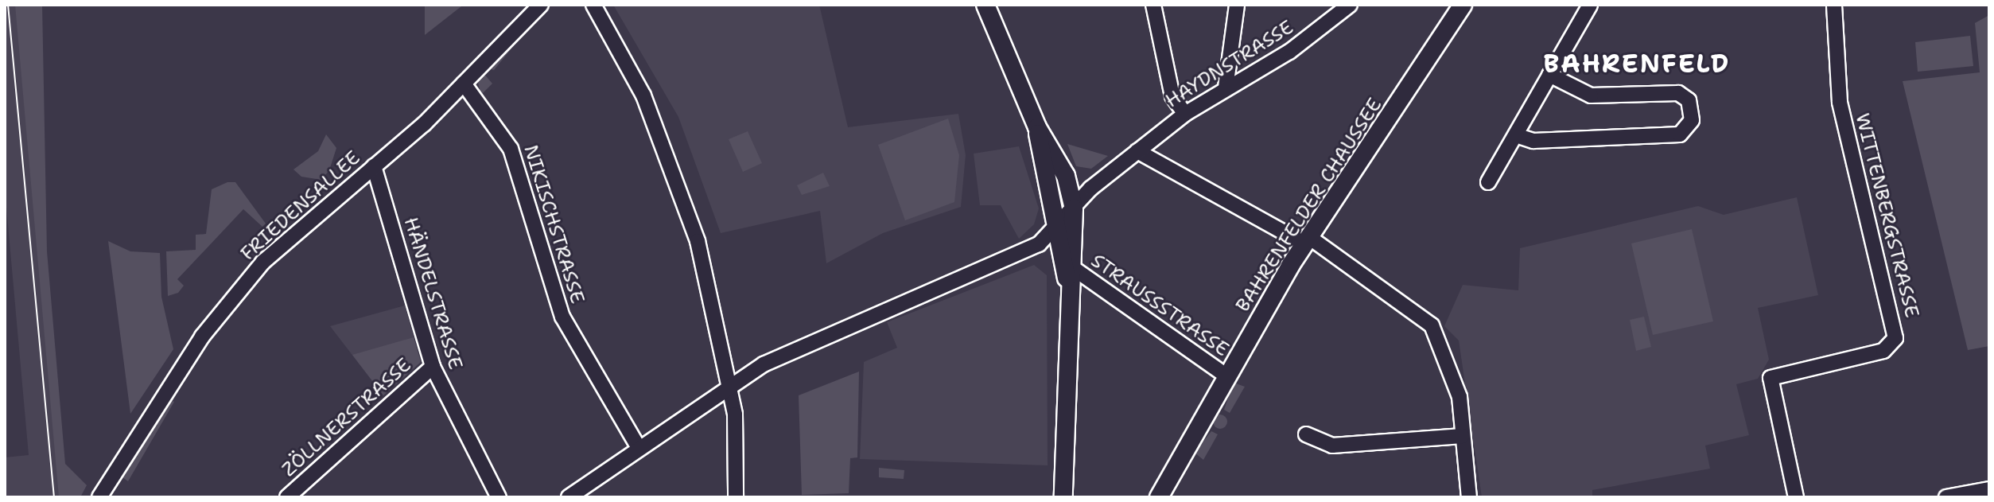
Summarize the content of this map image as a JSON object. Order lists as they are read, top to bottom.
{
  "streets": {
    "main road": ["BAHRENFELDER CHAUSSEE"],
    "street": [
      "HAYDNSTRASSE",
      "FRIEDENSALLEE",
      "WITTENBERGSTRASSE",
      "NIKISCHSTRASSE",
      "HÄNDELSTRASSE",
      "STRAUSSSTRASSE",
      "ZÖLLNERSTRASSE"
    ]
  },
  "crossings": [
    ["HAYDNSTRASSE", "NIKISCHSTRASSE"],
    ["BAHRENFELDER CHAUSSEE", "STRAUSSSTRASSE"],
    ["FRIEDENSALLEE", "NIKISCHSTRASSE"],
    ["FRIEDENSALLEE", "HÄNDELSTRASSE"],
    ["HÄNDELSTRASSE", "ZÖLLNERSTRASSE"]
  ],
  "districts": ["BAHRENFELD"]
}
